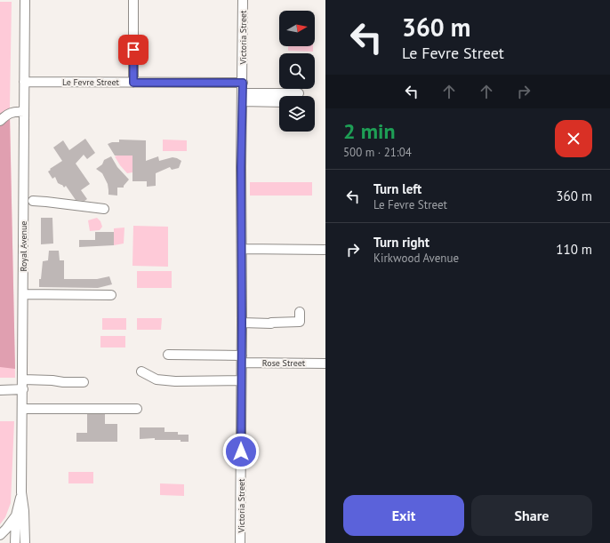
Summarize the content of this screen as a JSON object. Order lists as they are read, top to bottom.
{
  "streets": {
    "street": [
      "Victoria Street",
      "Le Fevre Street",
      "Royal Avenue",
      "Rose Street"
    ]
  },
  "crossings": [
    ["Victoria Street", "Le Fevre Street"],
    ["Victoria Street", "Rose Street"],
    ["Le Fevre Street", "Royal Avenue"]
  ],
  "north": "right",
  "page": {
    "turn": ["360 m", "Le Fevre Street"],
    "heading": ["2 min", "500 m · 21:04"],
    "list": [
      {
        "name": "Turn left",
        "note": "Le Fevre Street",
        "value": "360 m"
      },
      {
        "name": "Turn right",
        "note": "Kirkwood Avenue",
        "value": "110 m"
      }
    ],
    "buttons": ["Exit", "Share"]
  }
}
